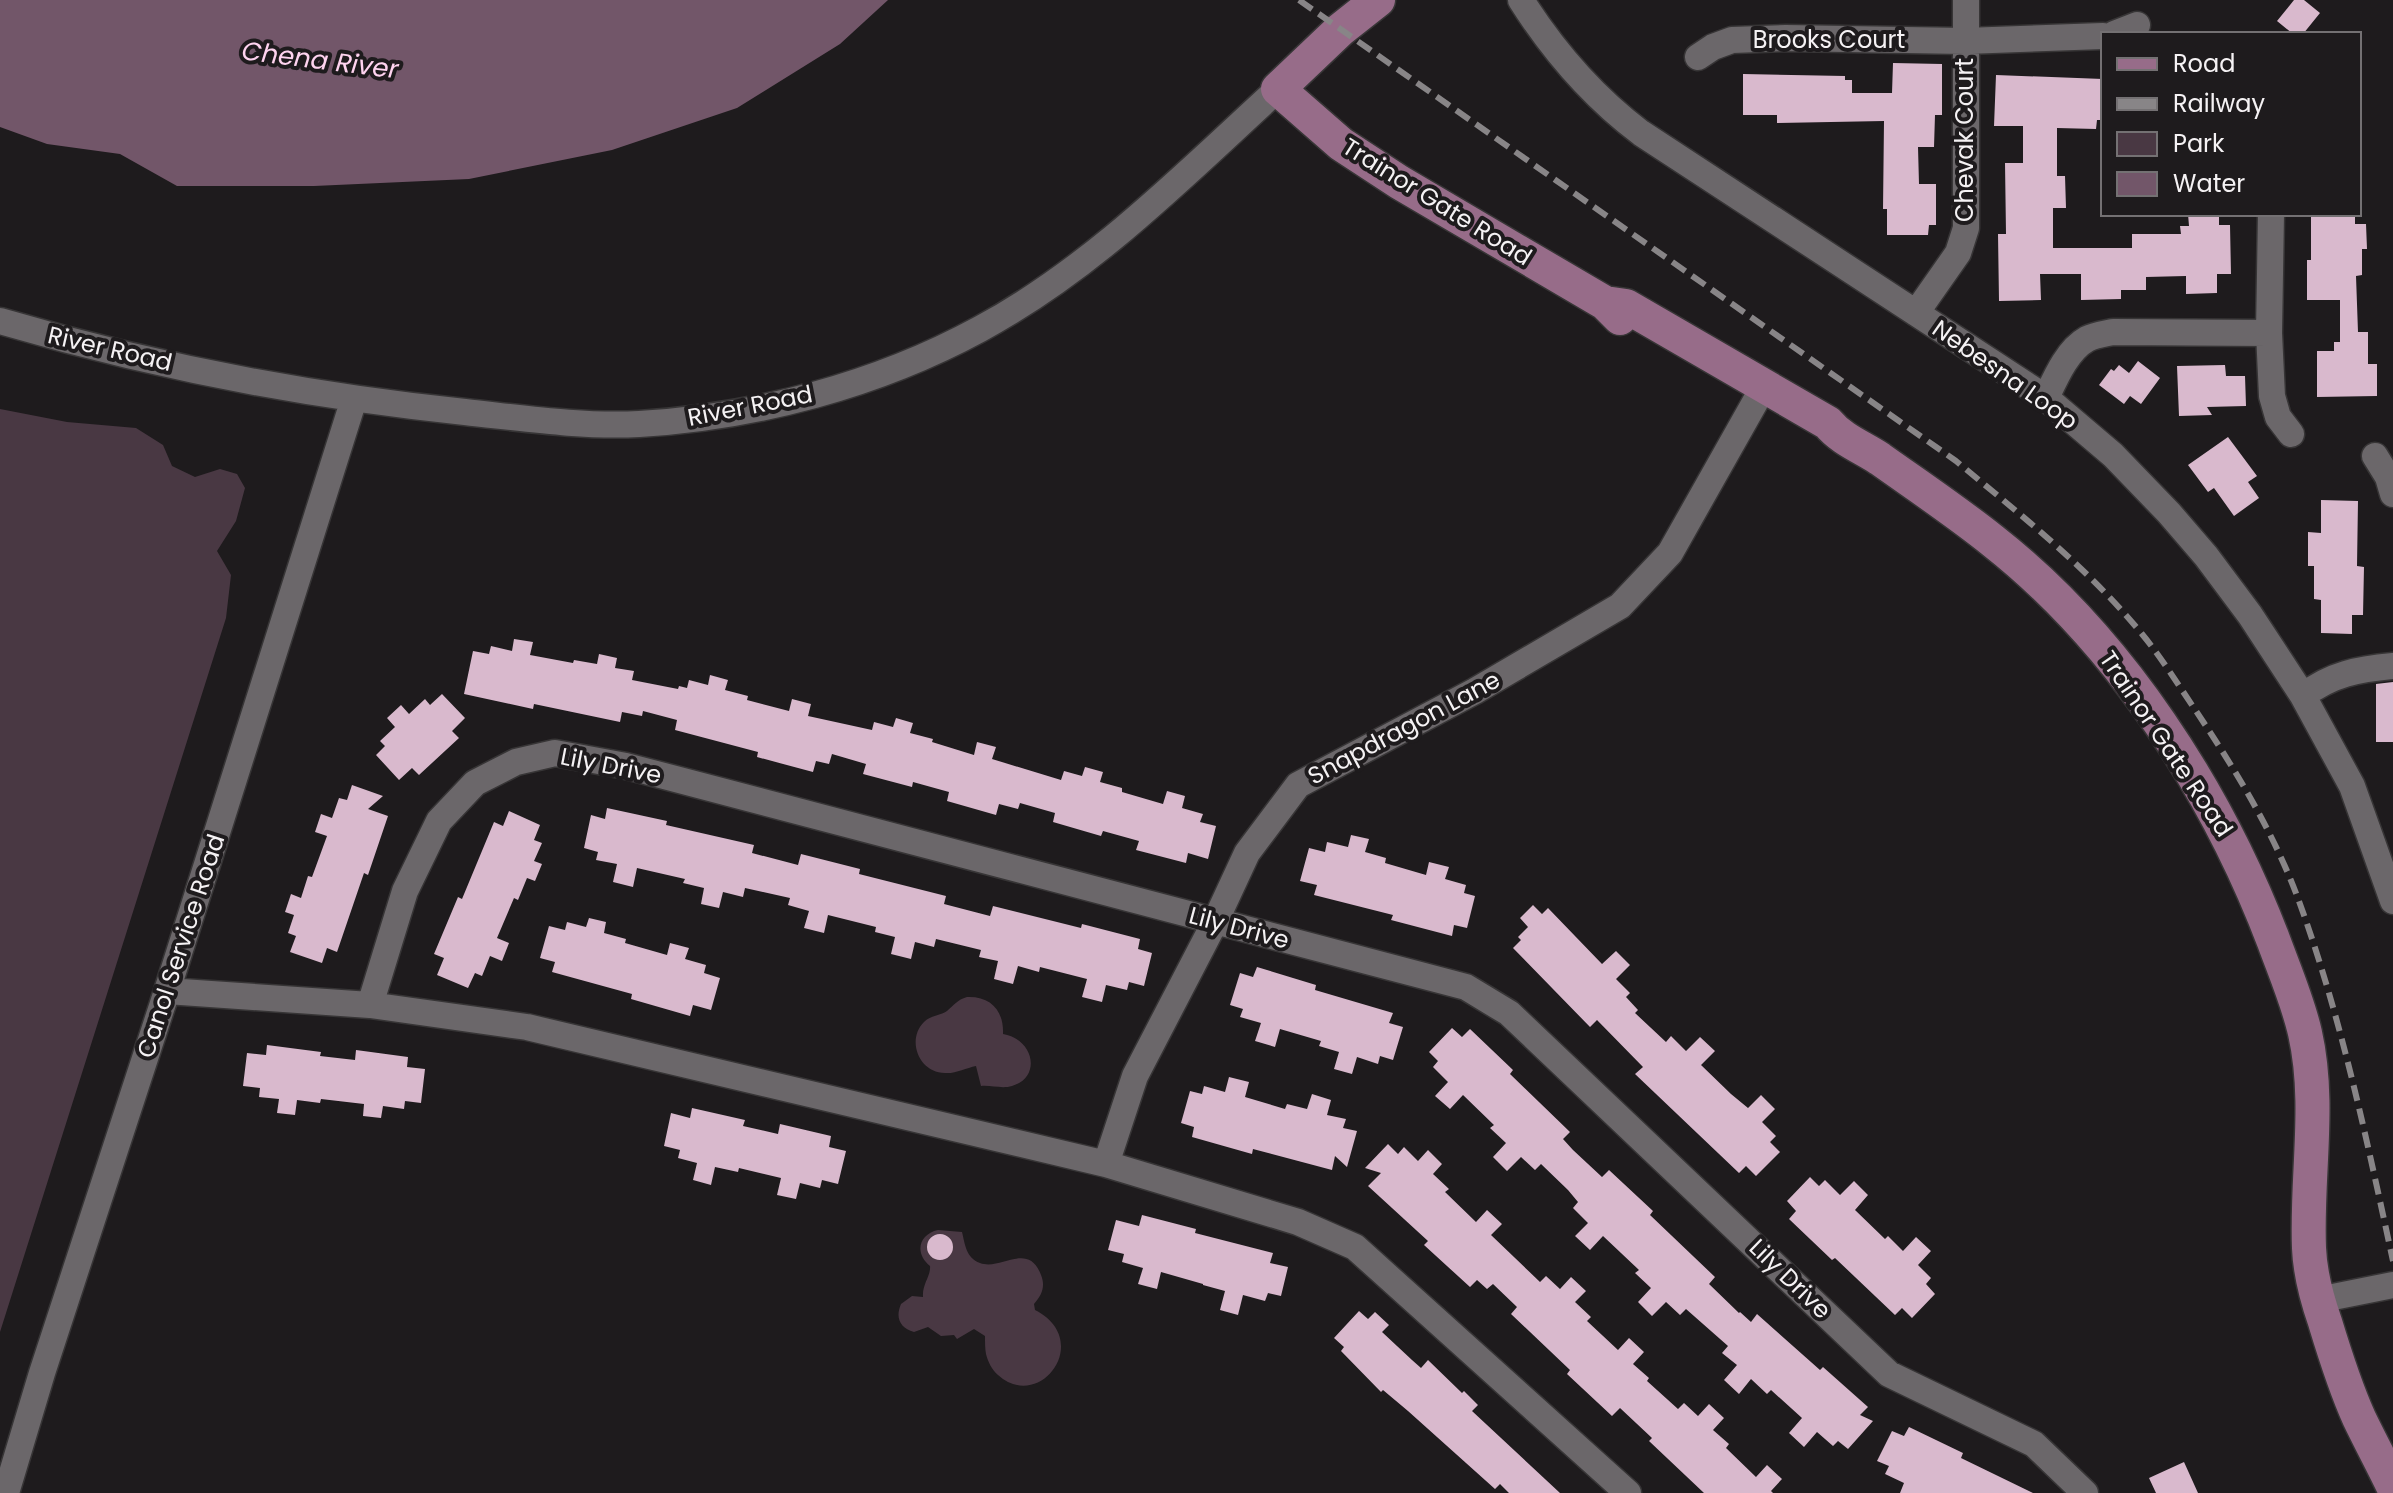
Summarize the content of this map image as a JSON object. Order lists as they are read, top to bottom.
{
  "streets": {
    "main road": ["Trainor Gate Road", "River Road"],
    "street": [
      "Brooks Court",
      "Chevak Court",
      "Nebesna Loop",
      "Snapdragon Lane",
      "Lily Drive",
      "Canol Service Road"
    ]
  },
  "crossings": [
    ["Brooks Court", "Chevak Court"],
    ["Chevak Court", "Nebesna Loop"],
    ["Trainor Gate Road", "River Road"],
    ["Trainor Gate Road", "Snapdragon Lane"],
    ["River Road", "Canol Service Road"],
    ["Snapdragon Lane", "Lily Drive"]
  ],
  "water": ["Chena River"],
  "legend": [
    "Road",
    "Railway",
    "Park",
    "Water"
  ]
}
